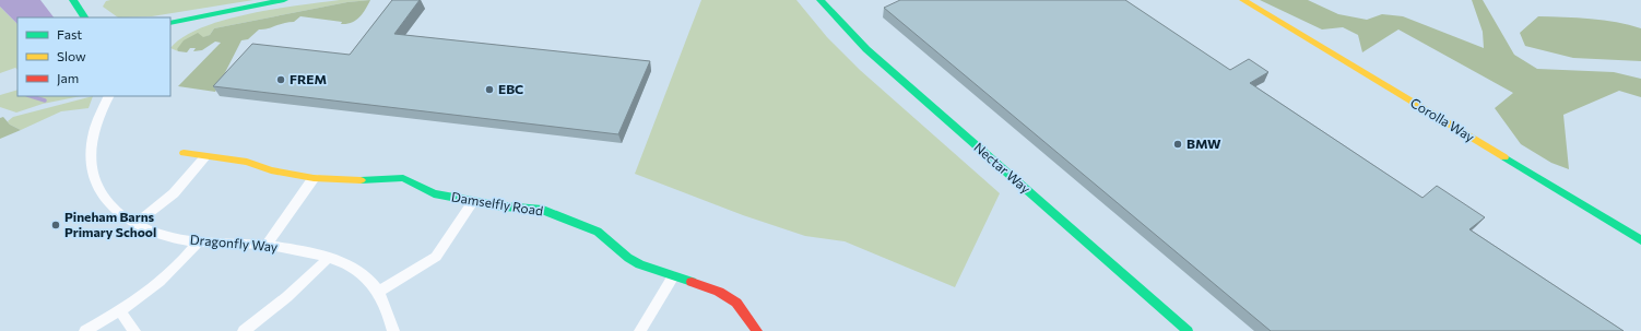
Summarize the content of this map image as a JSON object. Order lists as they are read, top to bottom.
{
  "streets": {
    "street": [
      "Corolla Way",
      "Nectar Way",
      "Damselfly Road",
      "Dragonfly Way"
    ]
  },
  "places": [
    "FREM",
    "EBC",
    "BMW",
    "Pineham Barns Primary School"
  ],
  "legend": ["Fast", "Slow", "Jam"]
}
